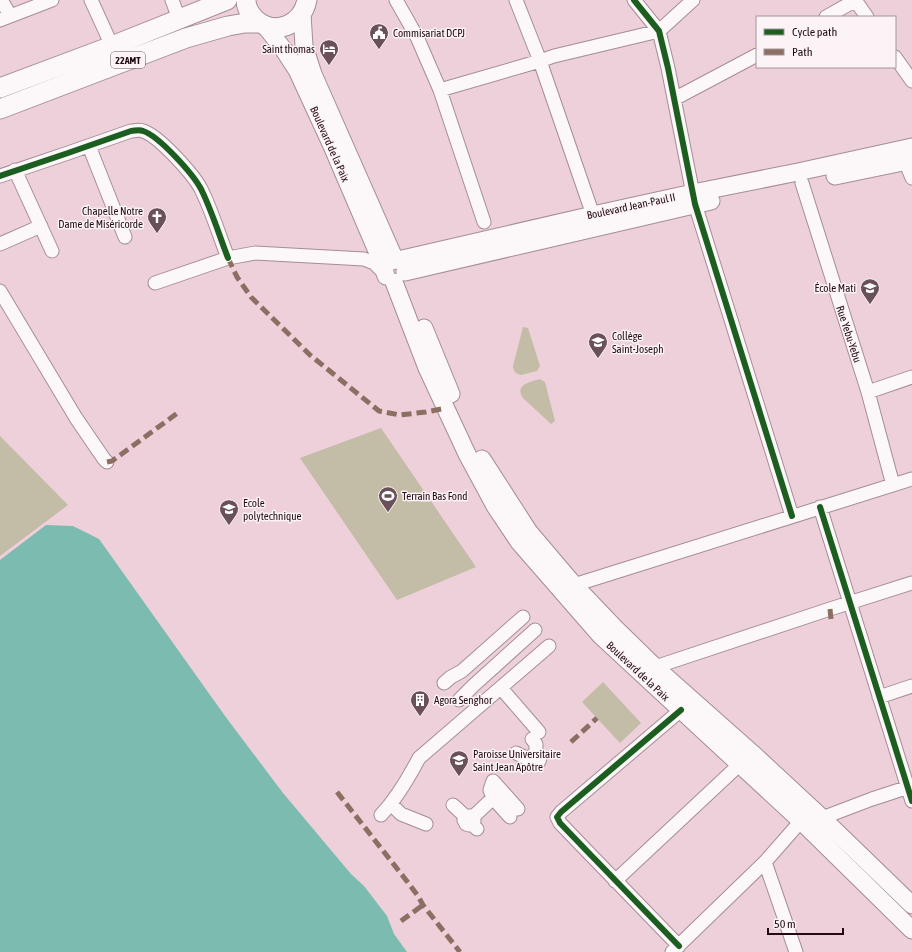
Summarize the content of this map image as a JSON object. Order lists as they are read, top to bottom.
{
  "streets": {
    "highway": ["22AMT"],
    "main road": ["Boulevard de la Paix", "Boulevard Jean-Paul II"],
    "street": ["Rue Yebu-Yebu"]
  },
  "crossings": [
    ["22AMT", "Boulevard de la Paix"],
    ["Boulevard de la Paix", "Boulevard Jean-Paul II"],
    ["Boulevard Jean-Paul II", "Rue Yebu-Yebu"]
  ],
  "places": {
    "public building": ["Commisariat DCPJ"],
    "hotel": ["Saint thomas"],
    "church": ["Chapelle Notre Dame de Miséricorde"],
    "school or university": [
      "École Mati",
      "Collège Saint-Joseph",
      "Ecole polytechnique",
      "Paroisse Universitaire Saint Jean Apôtre"
    ],
    "sports": ["Terrain Bas Fond"],
    "building": ["Agora Senghor"]
  },
  "legend": ["Cycle path", "Path"],
  "scale_bar": "50 m"
}
